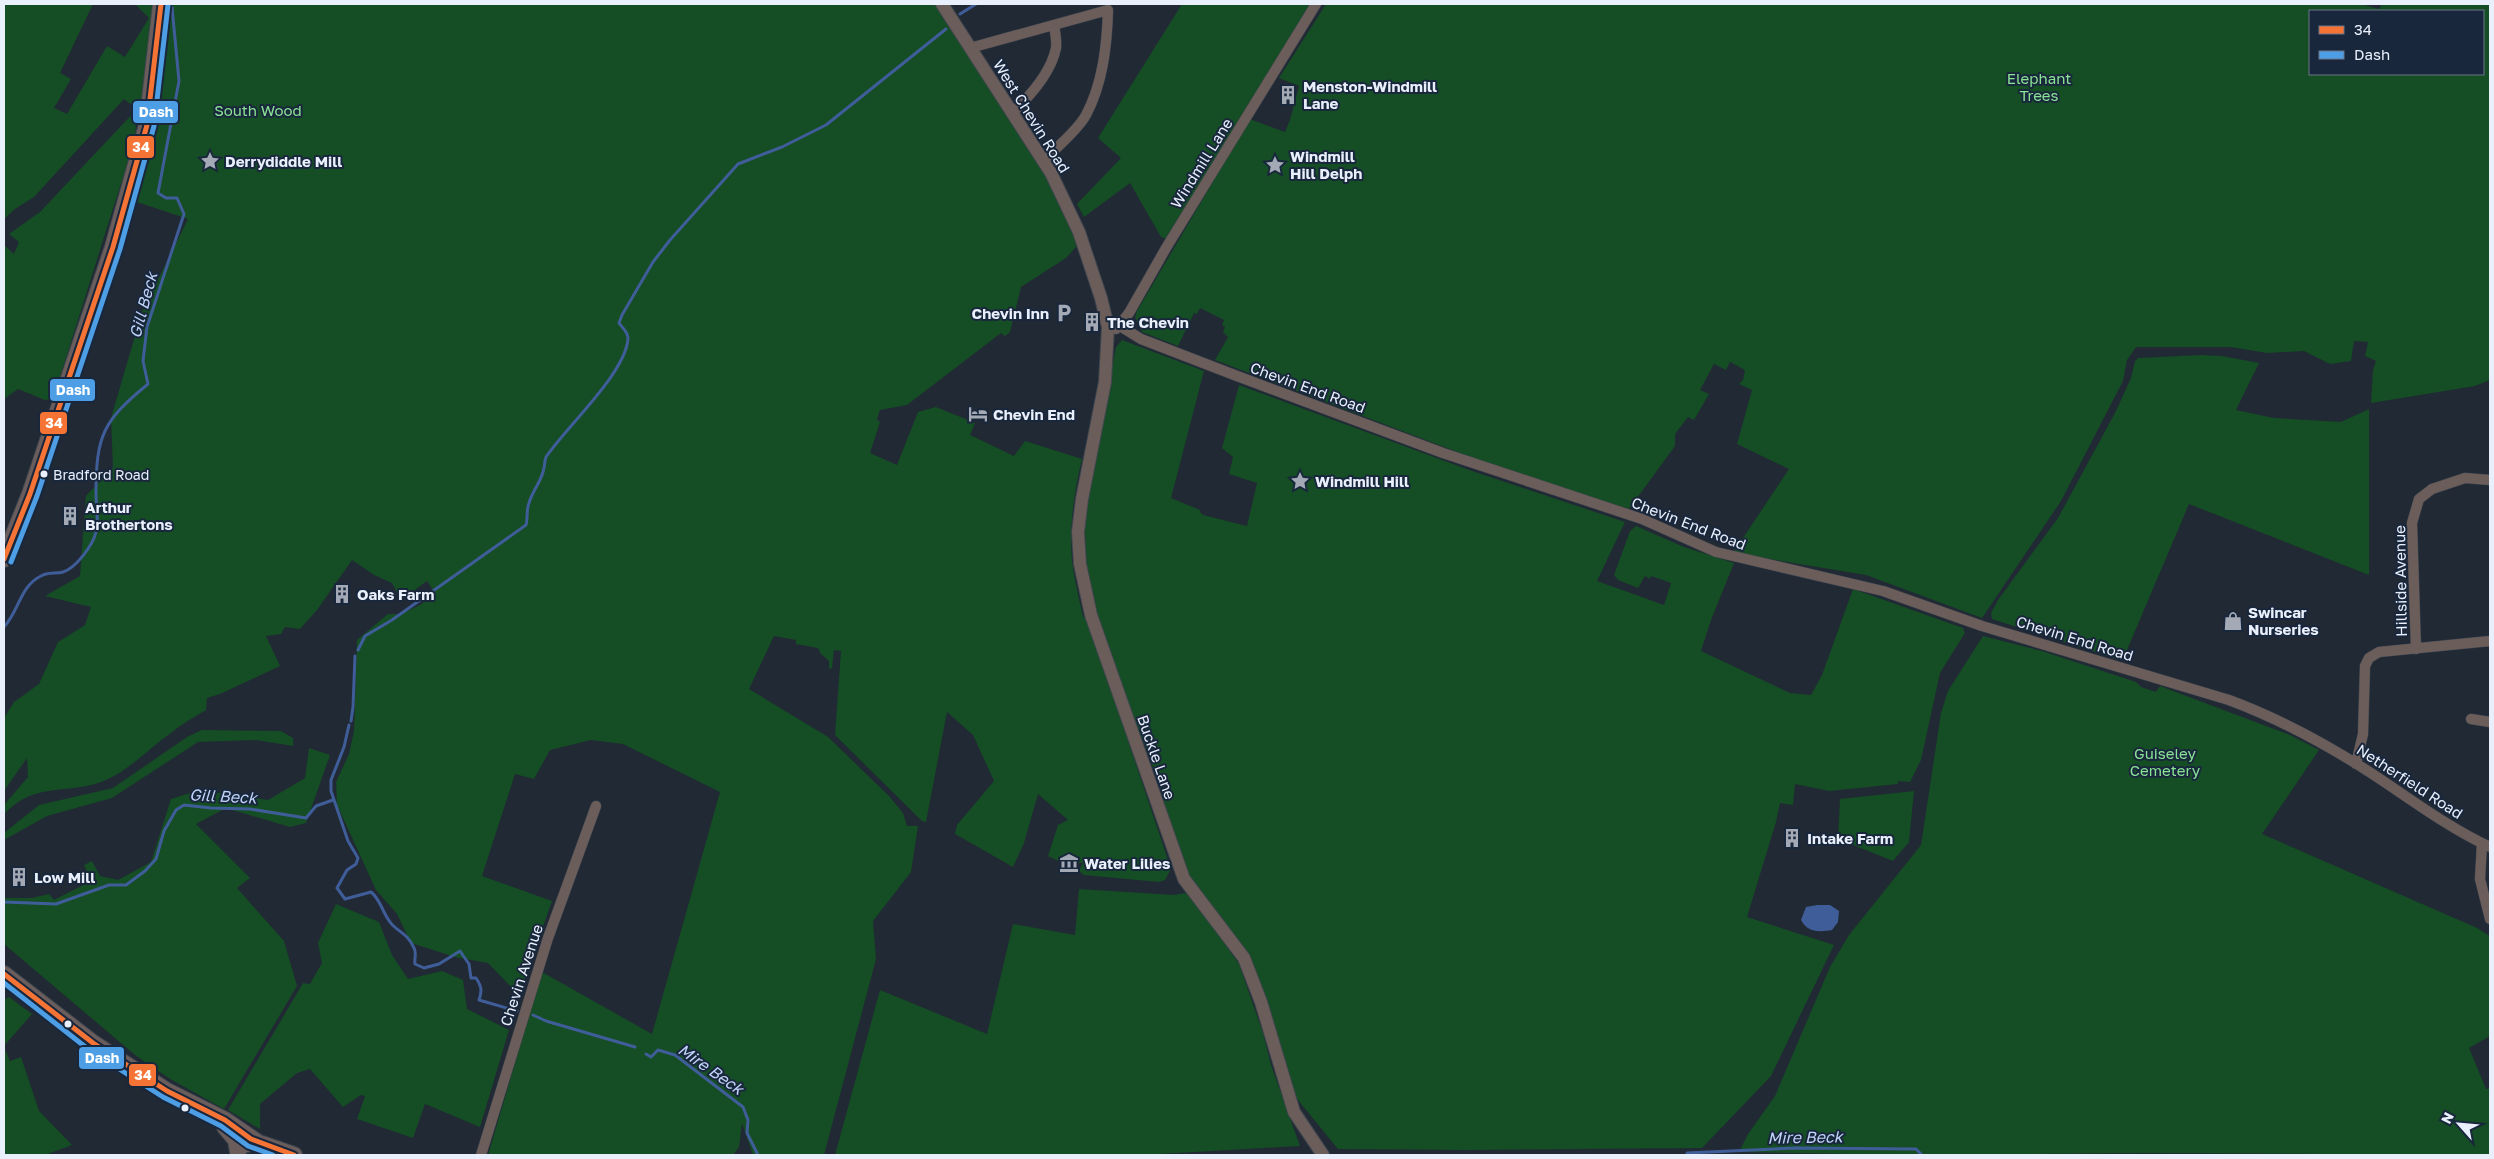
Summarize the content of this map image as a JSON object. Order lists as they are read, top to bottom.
{
  "streets": {
    "street": [
      "West Chevin Road",
      "Windmill Lane",
      "Chevin End Road",
      "Hillside Avenue",
      "Buckle Lane",
      "Netherfield Road",
      "Chevin Avenue"
    ]
  },
  "crossings": [
    ["West Chevin Road", "Windmill Lane"],
    ["West Chevin Road", "Buckle Lane"],
    ["Windmill Lane", "Chevin End Road"],
    ["Windmill Lane", "Buckle Lane"],
    ["Chevin End Road", "Netherfield Road"]
  ],
  "water": ["Gill Beck", "Mire Beck"],
  "parks": ["Elephant Trees", "South Wood", "Guiseley Cemetery"],
  "places": {
    "building": [
      "Menston-Windmill Lane",
      "The Chevin",
      "Arthur Brothertons",
      "Oaks Farm",
      "Intake Farm",
      "Low Mill"
    ],
    "place": ["Derrydiddle Mill", "Windmill Hill Delph", "Windmill Hill"],
    "parking": ["Chevin Inn"],
    "hotel": ["Chevin End"],
    "other": ["Bradford Road"],
    "shop": ["Swincar Nurseries"],
    "museum": ["Water Lilies"]
  },
  "lines": ["transit line 34", "transit line Dash"],
  "legend": ["34", "Dash"],
  "north": "top left"
}
